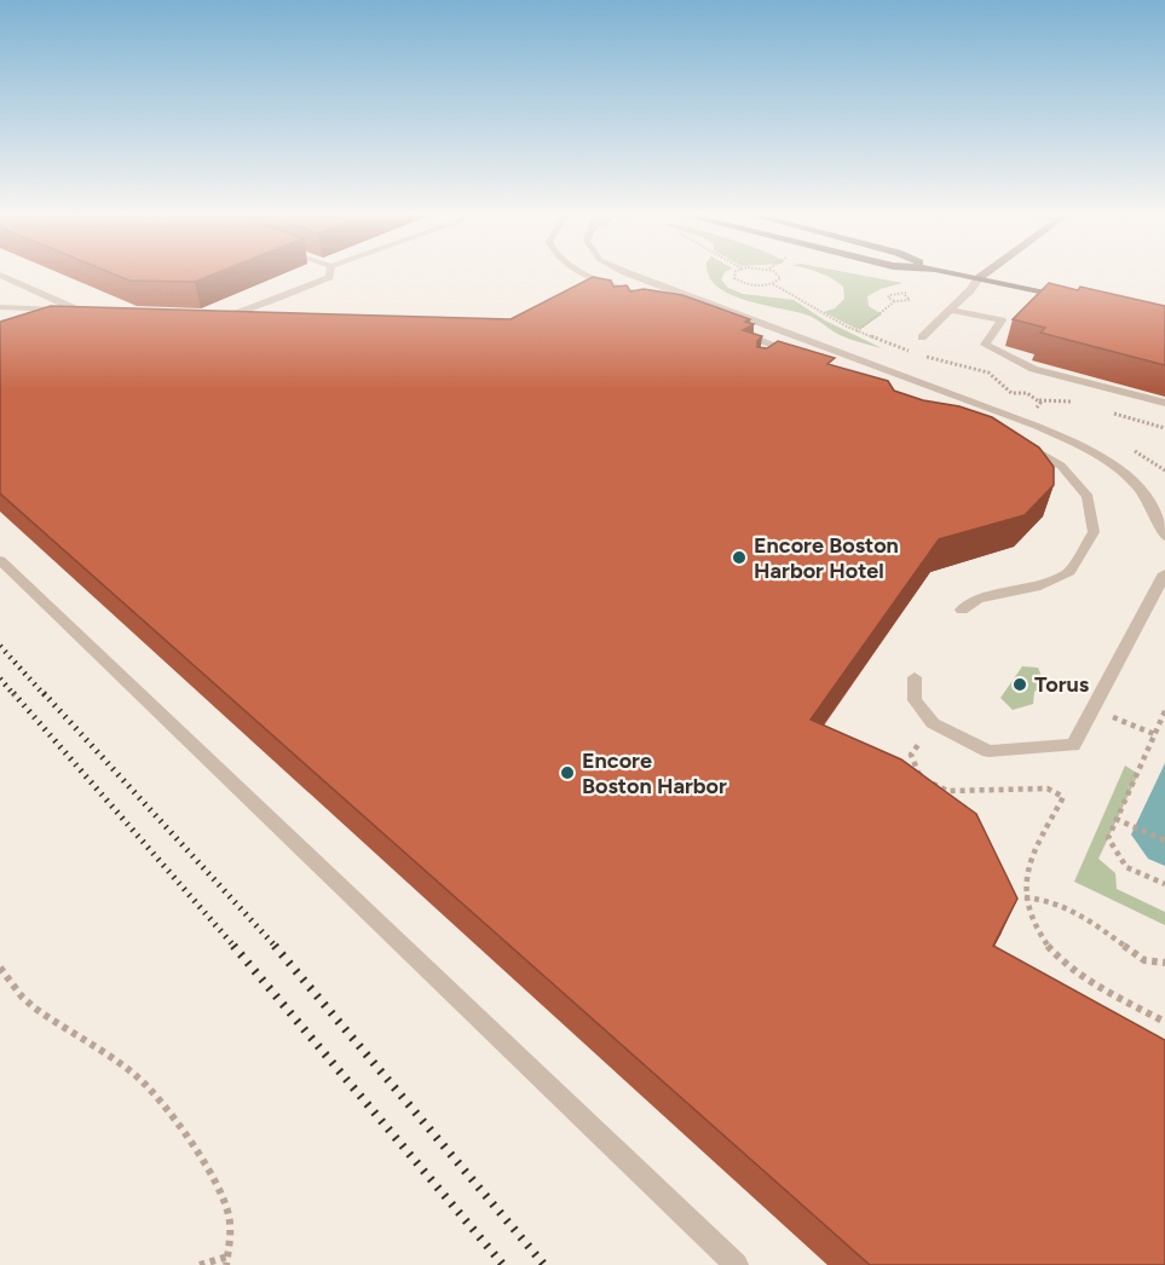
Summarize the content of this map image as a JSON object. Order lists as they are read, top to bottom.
{
  "places": ["Encore Boston Harbor Hotel", "Torus", "Encore Boston Harbor"]
}
